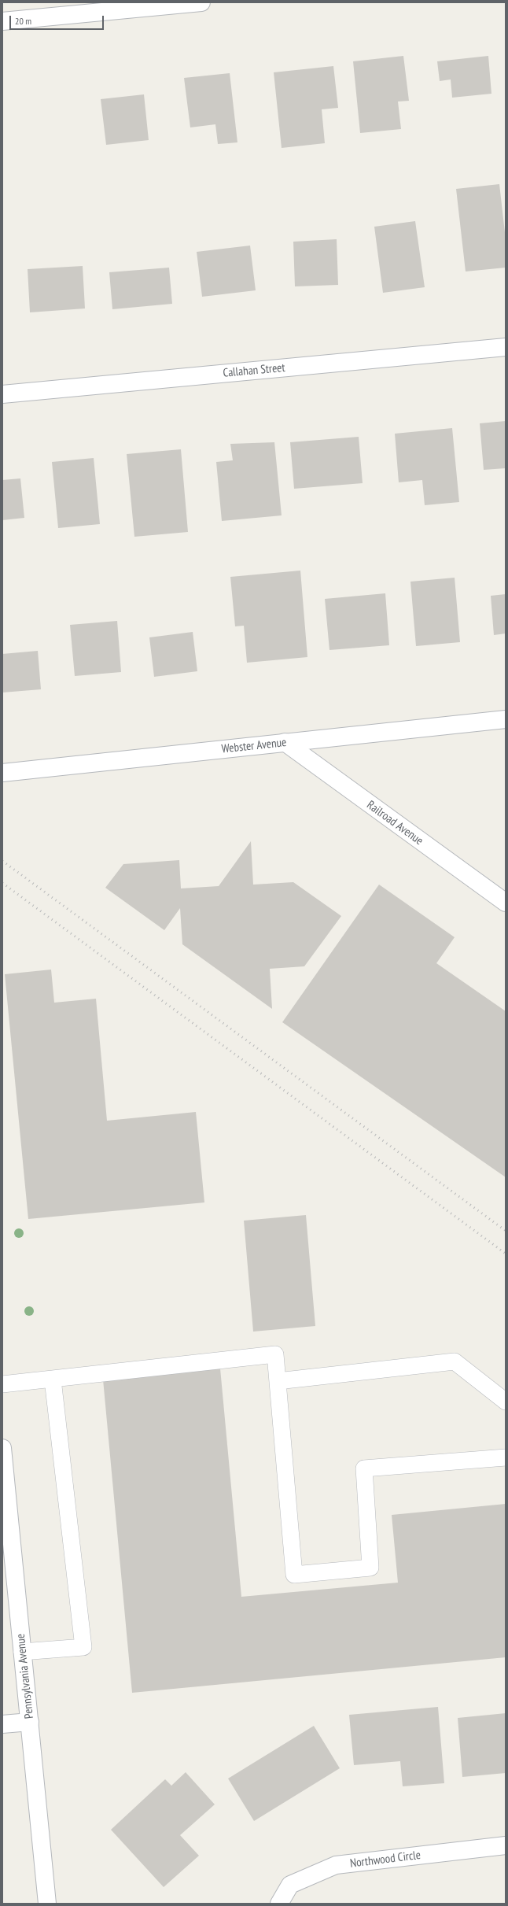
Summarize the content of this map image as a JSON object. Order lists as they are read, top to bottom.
{
  "streets": {
    "street": [
      "Callahan Street",
      "Webster Avenue",
      "Railroad Avenue",
      "Pennsylvania Avenue",
      "Northwood Circle"
    ]
  },
  "crossings": [
    ["Webster Avenue", "Railroad Avenue"]
  ],
  "scale_bar": "20 m"
}
